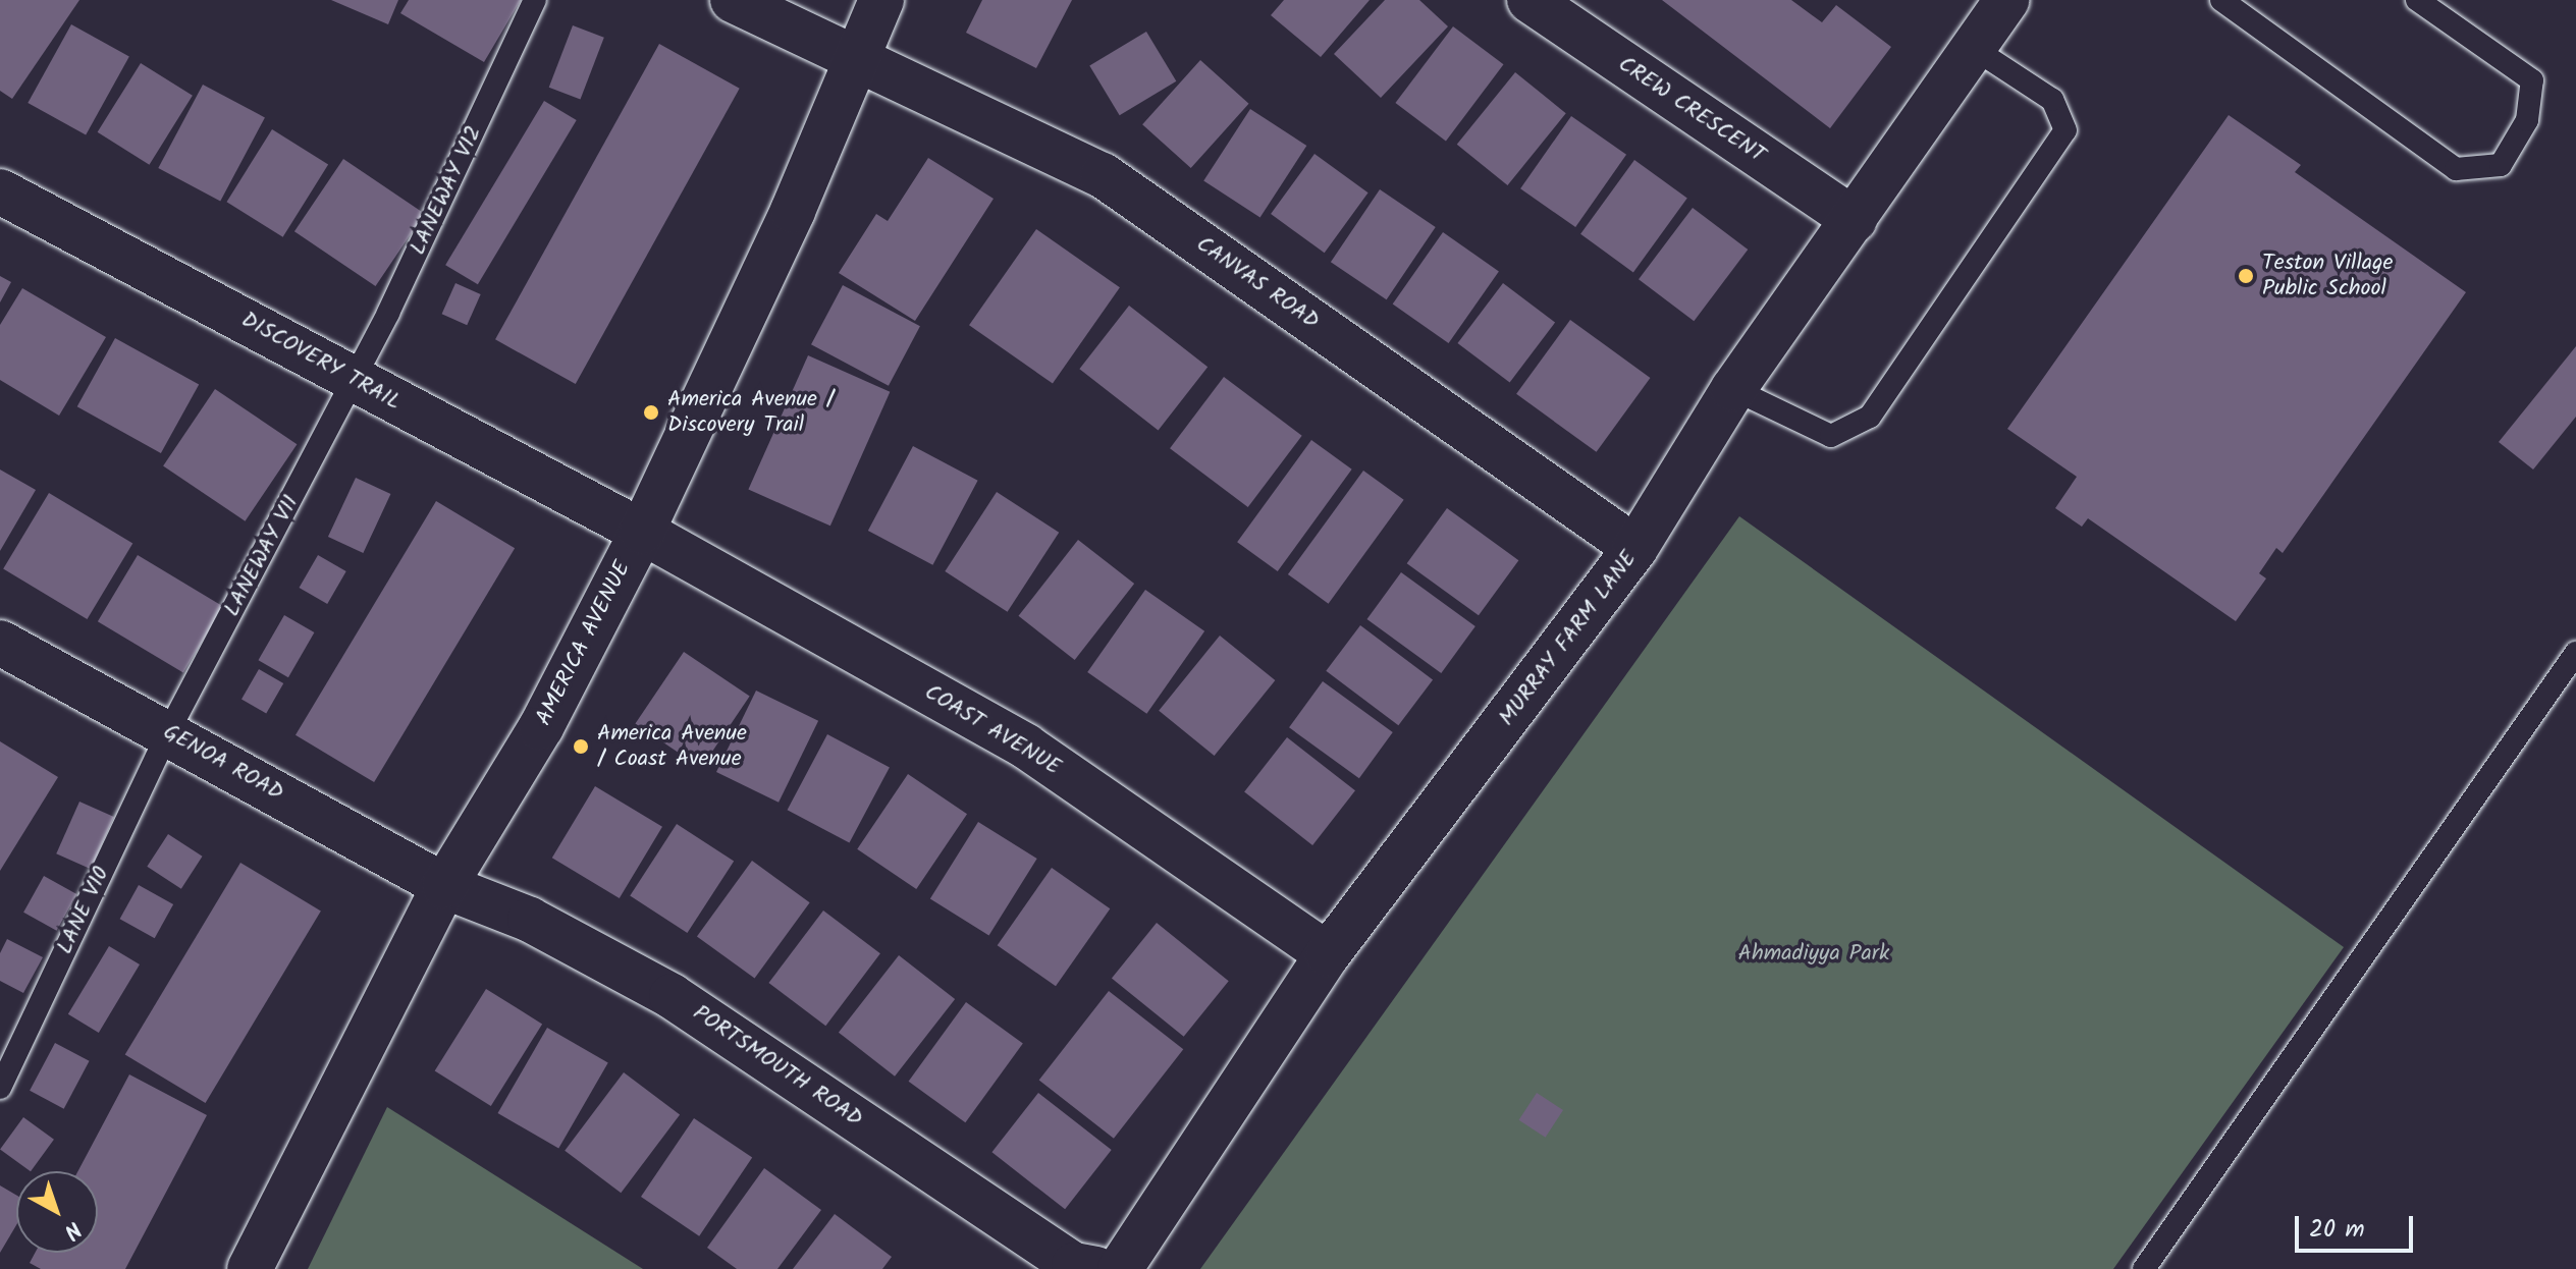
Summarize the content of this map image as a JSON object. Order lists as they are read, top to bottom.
{
  "streets": {
    "street": [
      "CREW CRESCENT",
      "CANVAS ROAD",
      "DISCOVERY TRAIL",
      "MURRAY FARM LANE",
      "AMERICA AVENUE",
      "COAST AVENUE",
      "GENOA ROAD",
      "PORTSMOUTH ROAD"
    ],
    "lane": ["LANEWAY V12", "LANEWAY V11", "LANE V10"]
  },
  "crossings": [
    ["CREW CRESCENT", "MURRAY FARM LANE"],
    ["LANEWAY V12", "DISCOVERY TRAIL"],
    ["LANEWAY V12", "LANEWAY V11"],
    ["CANVAS ROAD", "MURRAY FARM LANE"],
    ["CANVAS ROAD", "AMERICA AVENUE"],
    ["DISCOVERY TRAIL", "LANEWAY V11"],
    ["DISCOVERY TRAIL", "AMERICA AVENUE"],
    ["DISCOVERY TRAIL", "COAST AVENUE"],
    ["LANEWAY V11", "GENOA ROAD"],
    ["LANEWAY V11", "LANE V10"],
    ["MURRAY FARM LANE", "COAST AVENUE"],
    ["AMERICA AVENUE", "COAST AVENUE"],
    ["AMERICA AVENUE", "GENOA ROAD"],
    ["AMERICA AVENUE", "PORTSMOUTH ROAD"],
    ["GENOA ROAD", "LANE V10"],
    ["GENOA ROAD", "PORTSMOUTH ROAD"]
  ],
  "parks": ["Ahmadiyya Park"],
  "places": ["Teston Village Public School", "America Avenue / Discovery Trail", "America Avenue / Coast Avenue"],
  "scale_bar": "20 m",
  "north": "bottom right"
}
